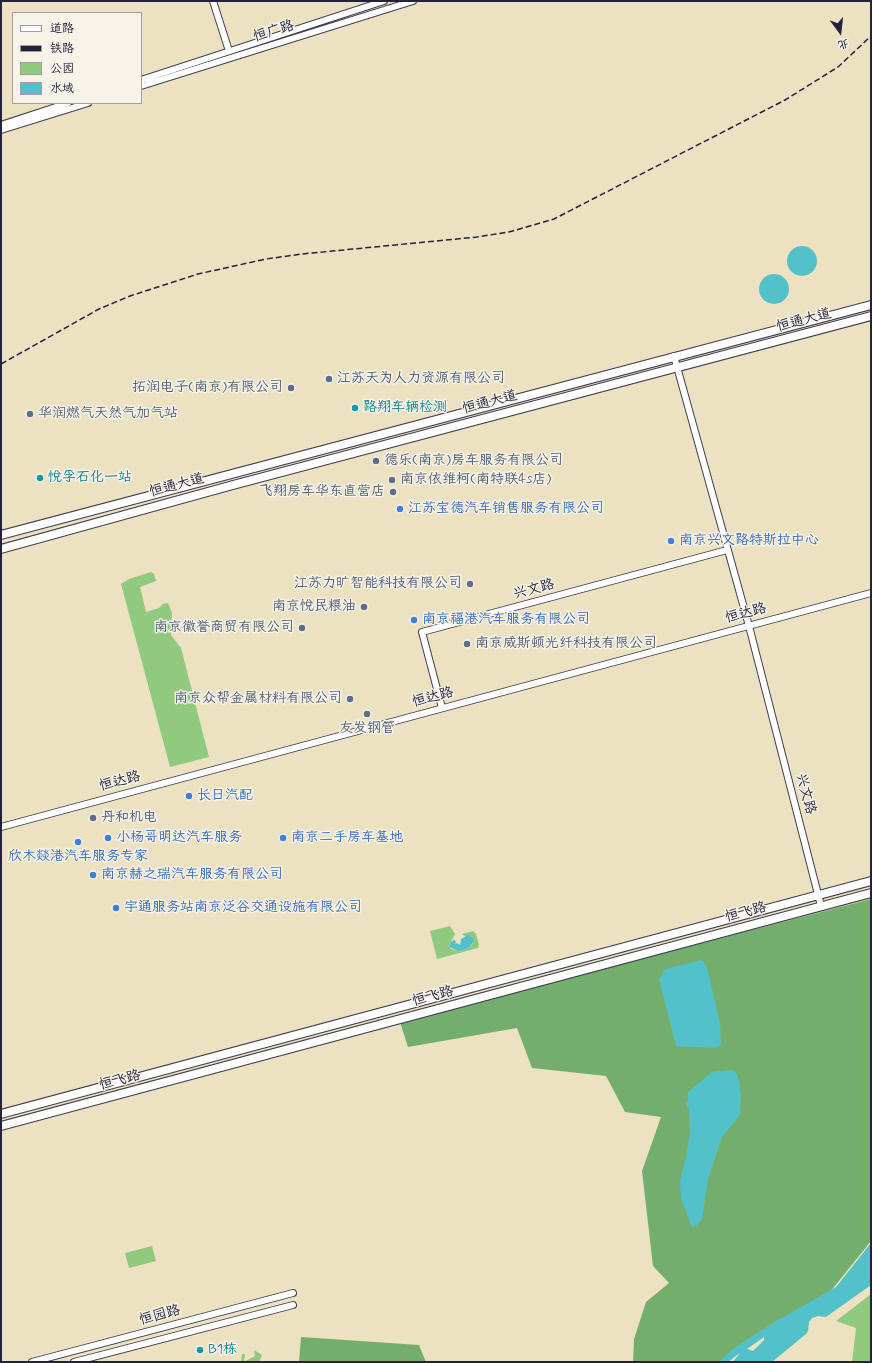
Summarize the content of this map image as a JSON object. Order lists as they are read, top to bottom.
{
  "streets": {
    "main road": ["恒通大道", "恒飞路"],
    "street": [
      "恒广路",
      "兴文路",
      "恒达路",
      "恒园路"
    ]
  },
  "crossings": [
    ["恒通大道", "兴文路"],
    ["兴文路", "恒达路"],
    ["兴文路", "恒飞路"]
  ],
  "places": [
    "江苏天为人力资源有限公司",
    "拓润电子(南京)有限公司",
    "路翔车辆检测",
    "华润燃气天然气加气站",
    "德乐(南京)房车服务有限公司",
    "悦孚石化一站",
    "南京依维柯(南特联4s店)",
    "飞翔房车华东直营店",
    "江苏宝德汽车销售服务有限公司",
    "南京兴文路特斯拉中心",
    "江苏力旷智能科技有限公司",
    "南京悦民粮油",
    "南京福港汽车服务有限公司",
    "南京徽誉商贸有限公司",
    "南京威斯顿光纤科技有限公司",
    "南京众帮金属材料有限公司",
    "友发钢管",
    "长日汽配",
    "丹和机电",
    "小杨哥明达汽车服务",
    "南京二手房车基地",
    "欣木燚港汽车服务专家",
    "南京赫之瑞汽车服务有限公司",
    "宇通服务站南京泛谷交通设施有限公司",
    "B1栋"
  ],
  "legend": [
    "道路",
    "铁路",
    "公园",
    "水域"
  ],
  "north": "bottom"
}
